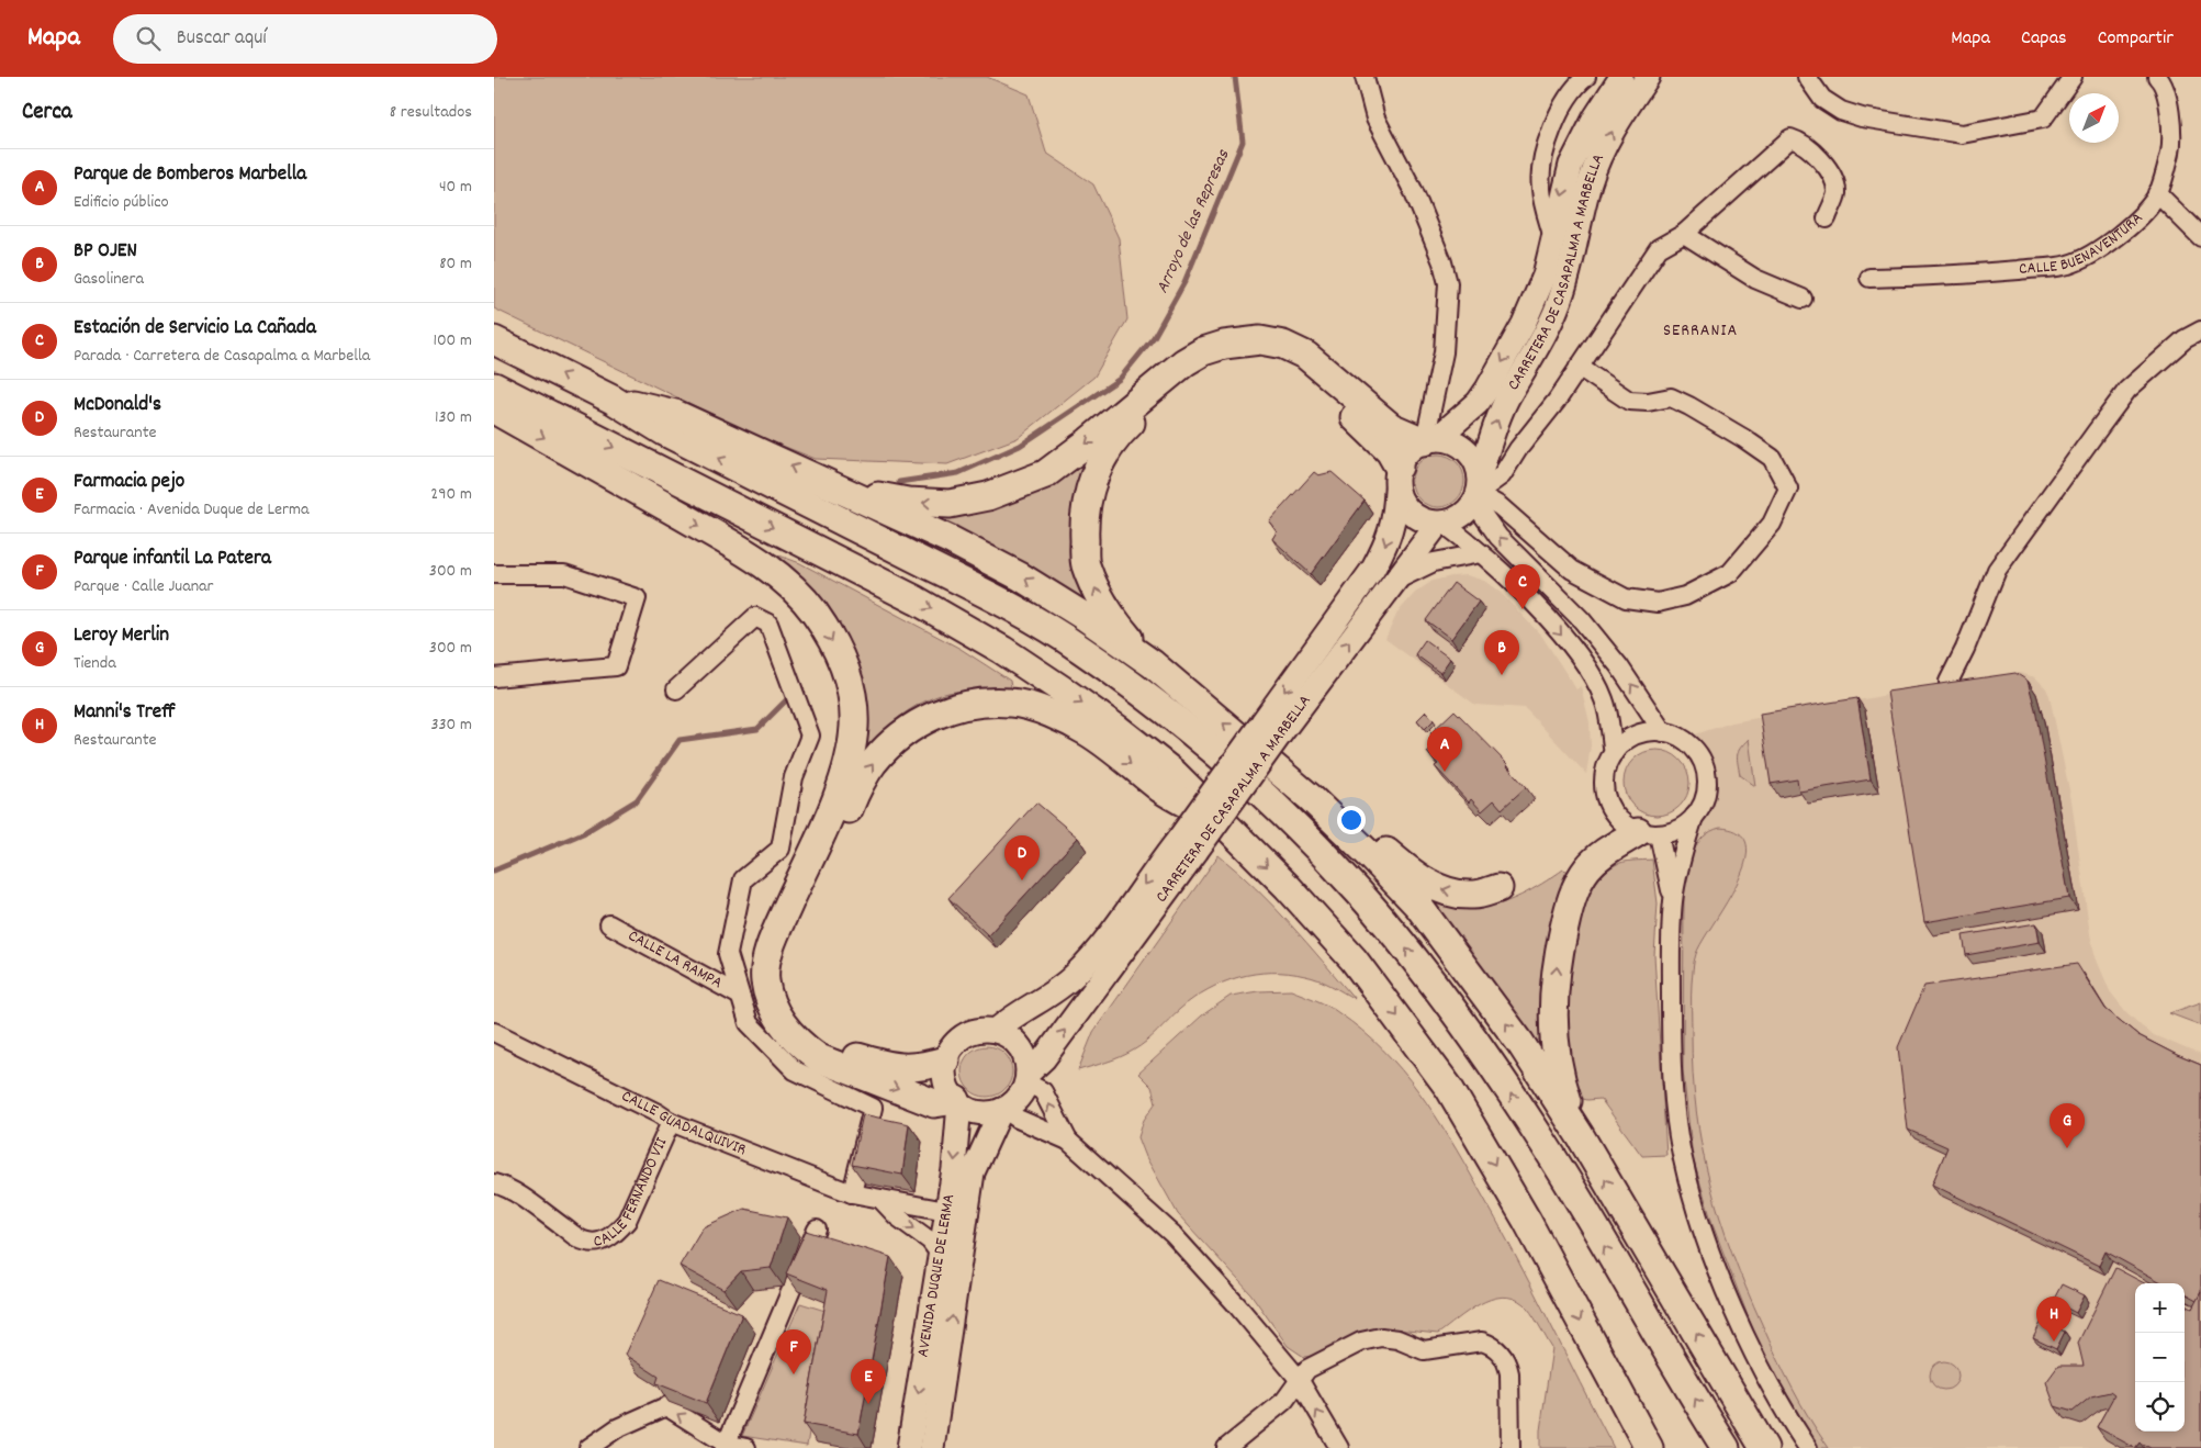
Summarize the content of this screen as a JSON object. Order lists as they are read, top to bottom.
{
  "streets": {
    "main road": ["CARRETERA DE CASAPALMA A MARBELLA", "AVENIDA DUQUE DE LERMA"],
    "street": [
      "CALLE BUENAVENTURA",
      "CALLE LA RAMPA",
      "CALLE GUADALQUIVIR",
      "CALLE FERNANDO VII"
    ]
  },
  "crossings": [
    ["CARRETERA DE CASAPALMA A MARBELLA", "AVENIDA DUQUE DE LERMA"],
    ["CALLE GUADALQUIVIR", "CALLE FERNANDO VII"],
    ["CALLE GUADALQUIVIR", "AVENIDA DUQUE DE LERMA"]
  ],
  "districts": ["SERRANIA"],
  "water": ["Arroyo de las Represas"],
  "north": "top right",
  "page": {
    "header": "Mapa",
    "search": "Buscar aquí",
    "nav": ["Mapa", "Capas", "Compartir"],
    "heading": ["Cerca", "8 resultados"],
    "list": [
      {
        "mark": "A",
        "name": "Parque de Bomberos Marbella",
        "note": "Edificio público",
        "value": "40 m"
      },
      {
        "mark": "B",
        "name": "BP OJEN",
        "note": "Gasolinera",
        "value": "80 m"
      },
      {
        "mark": "C",
        "name": "Estación de Servicio La Cañada",
        "note": "Parada · Carretera de Casapalma a Marbella",
        "value": "100 m"
      },
      {
        "mark": "D",
        "name": "McDonald's",
        "note": "Restaurante",
        "value": "130 m"
      },
      {
        "mark": "E",
        "name": "Farmacia pejo",
        "note": "Farmacia · Avenida Duque de Lerma",
        "value": "290 m"
      },
      {
        "mark": "F",
        "name": "Parque infantil La Patera",
        "note": "Parque · Calle Juanar",
        "value": "300 m"
      },
      {
        "mark": "G",
        "name": "Leroy Merlin",
        "note": "Tienda",
        "value": "300 m"
      },
      {
        "mark": "H",
        "name": "Manni's Treff",
        "note": "Restaurante",
        "value": "330 m"
      }
    ],
    "pins": [
      "C",
      "B",
      "A",
      "D",
      "G",
      "H",
      "F",
      "E"
    ],
    "map_buttons": ["+", "−"]
  }
}
